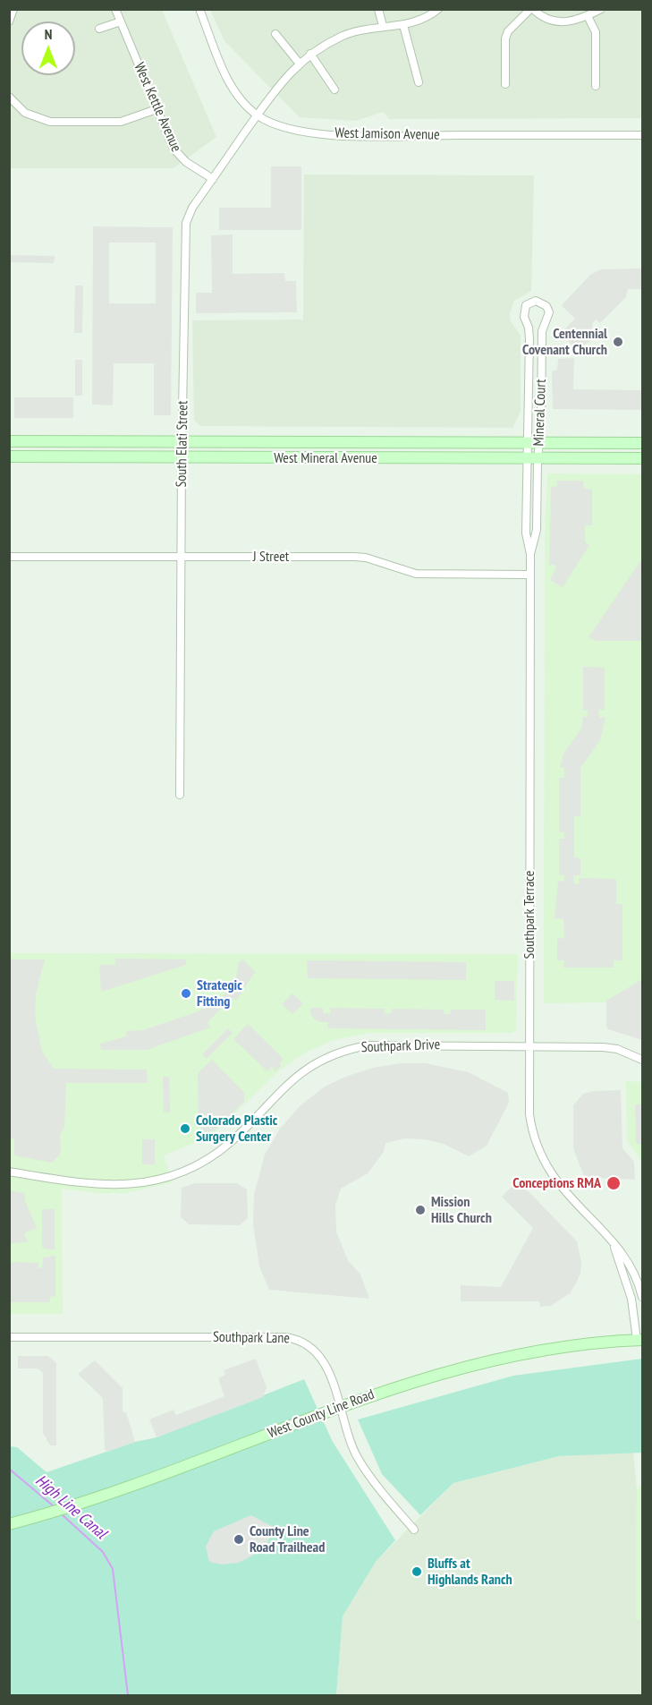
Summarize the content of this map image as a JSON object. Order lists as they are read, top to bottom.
{
  "streets": {
    "main road": ["West Mineral Avenue", "West County Line Road"],
    "street": [
      "West Kettle Avenue",
      "West Jamison Avenue",
      "Mineral Court",
      "South Elati Street",
      "J Street",
      "Southpark Terrace",
      "Southpark Drive",
      "Southpark Lane"
    ]
  },
  "crossings": [
    ["West Kettle Avenue", "South Elati Street"],
    ["West Jamison Avenue", "South Elati Street"],
    ["Mineral Court", "West Mineral Avenue"],
    ["Mineral Court", "Southpark Terrace"],
    ["South Elati Street", "West Mineral Avenue"],
    ["South Elati Street", "J Street"],
    ["West Mineral Avenue", "Southpark Terrace"],
    ["J Street", "Southpark Terrace"],
    ["Southpark Terrace", "Southpark Drive"],
    ["Southpark Terrace", "West County Line Road"],
    ["Southpark Lane", "West County Line Road"]
  ],
  "water": ["High Line Canal"],
  "places": [
    "Centennial Covenant Church",
    "Strategic Fitting",
    "Colorado Plastic Surgery Center",
    "Conceptions RMA",
    "Mission Hills Church",
    "County Line Road Trailhead",
    "Bluffs at Highlands Ranch"
  ],
  "north": "top"
}
